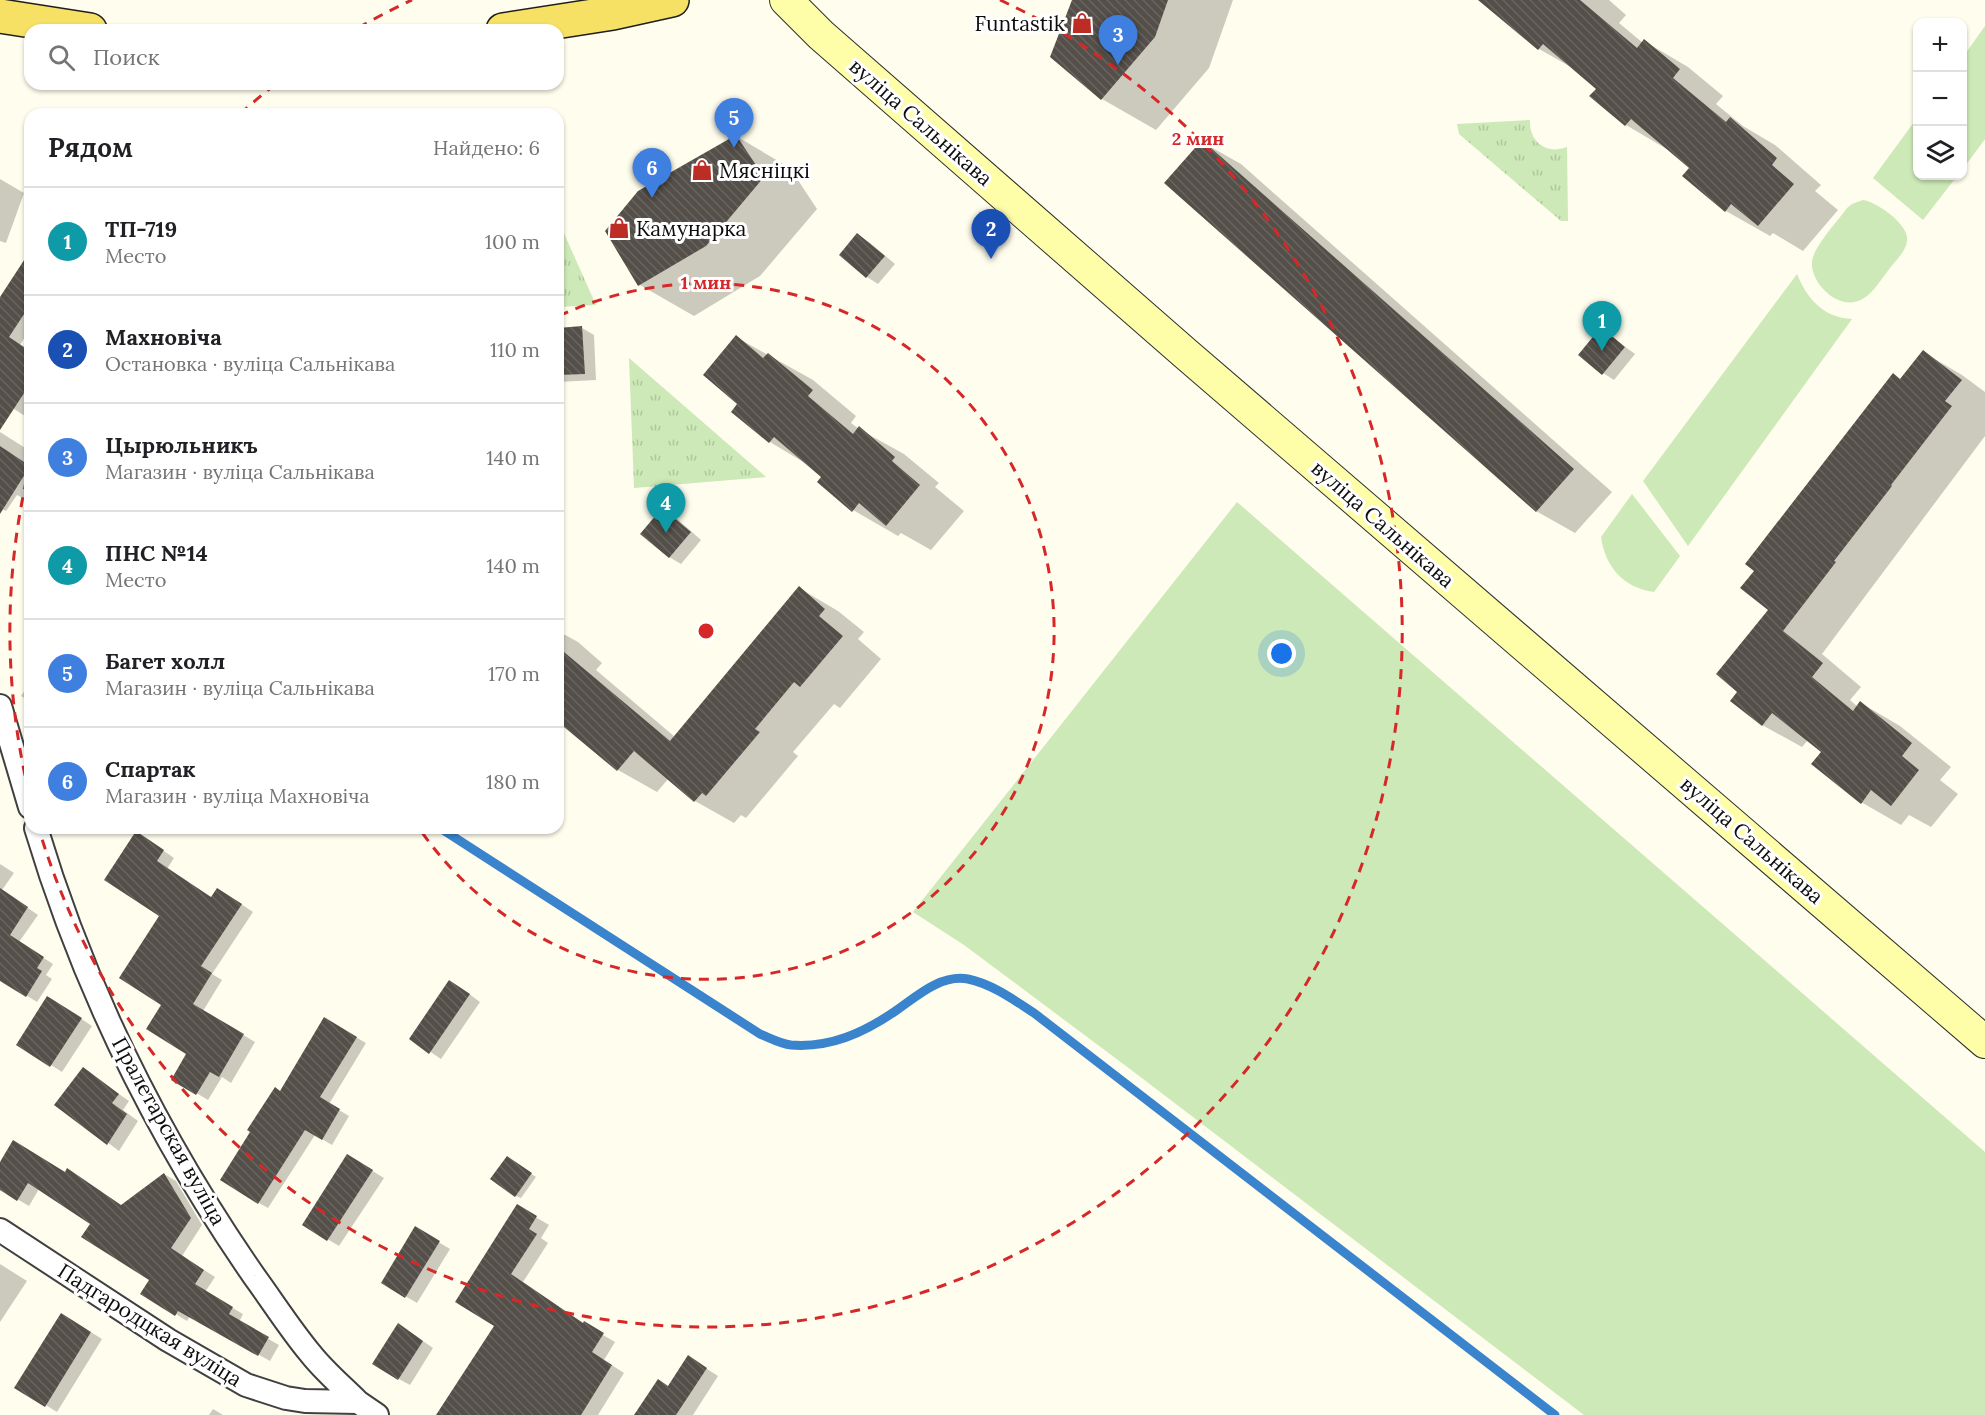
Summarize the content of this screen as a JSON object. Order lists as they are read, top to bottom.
{
  "streets": {
    "street": ["вуліца Сальнікава", "Пралетарская вуліца", "Падгародцкая вуліца"]
  },
  "crossings": [
    ["Пралетарская вуліца", "Падгародцкая вуліца"]
  ],
  "places": {
    "shop": ["Funtastik", "Мясніцкі", "Камунарка"]
  },
  "page": {
    "pins": [
      "3",
      "5",
      "6",
      "2",
      "1",
      "4"
    ],
    "map_buttons": ["+", "−"],
    "search": "Поиск",
    "heading": ["Рядом", "Найдено: 6"],
    "list": [
      {
        "mark": "1",
        "name": "ТП-719",
        "note": "Место",
        "value": "100 m"
      },
      {
        "mark": "2",
        "name": "Махновіча",
        "note": "Остановка · вуліца Сальнікава",
        "value": "110 m"
      },
      {
        "mark": "3",
        "name": "Цырюльникъ",
        "note": "Магазин · вуліца Сальнікава",
        "value": "140 m"
      },
      {
        "mark": "4",
        "name": "ПНС №14",
        "note": "Место",
        "value": "140 m"
      },
      {
        "mark": "5",
        "name": "Багет холл",
        "note": "Магазин · вуліца Сальнікава",
        "value": "170 m"
      },
      {
        "mark": "6",
        "name": "Спартак",
        "note": "Магазин · вуліца Махновіча",
        "value": "180 m"
      }
    ]
  },
  "rings": ["2 мин", "1 мин"]
}
